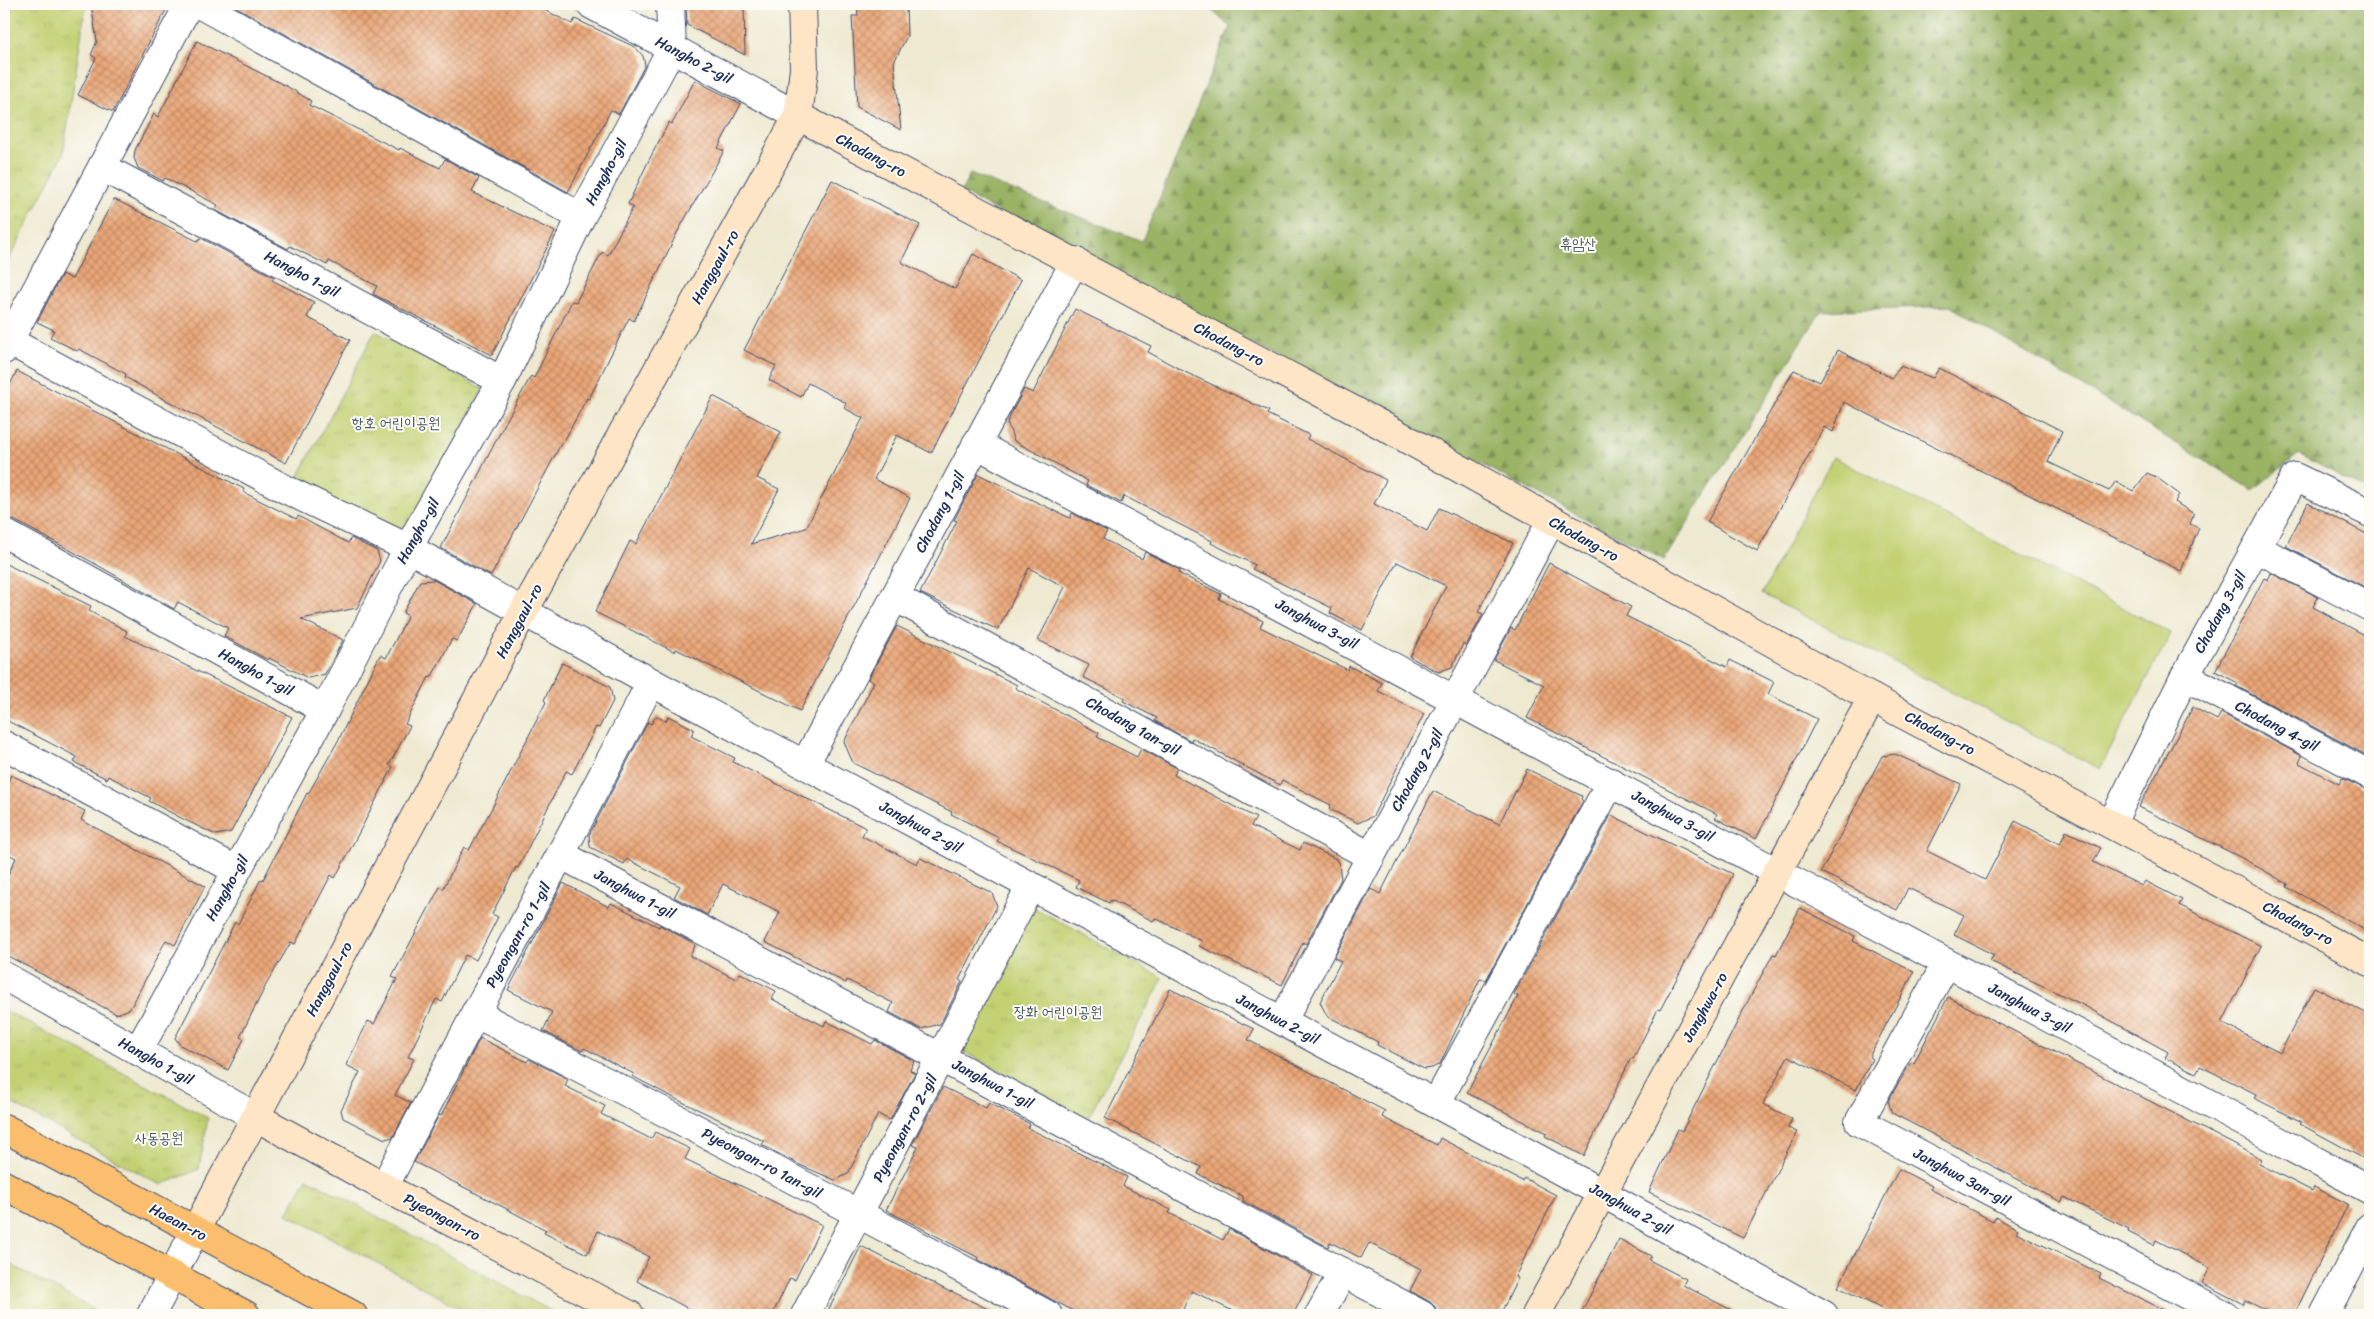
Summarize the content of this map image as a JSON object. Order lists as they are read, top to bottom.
{
  "streets": {
    "main road": ["Haean-ro"],
    "street": [
      "Hangho 2-gil",
      "Chodang-ro",
      "Hangho-gil",
      "Hanggaul-ro",
      "Hangho 1-gil",
      "Chodang 1-gil",
      "Chodang 3-gil",
      "Janghwa 3-gil",
      "Chodang 1an-gil",
      "Chodang 4-gil",
      "Chodang 2-gil",
      "Janghwa 2-gil",
      "Janghwa 1-gil",
      "Pyeongan-ro 1-gil",
      "Janghwa-ro",
      "Pyeongan-ro 2-gil",
      "Pyeongan-ro 1an-gil",
      "Janghwa 3an-gil",
      "Pyeongan-ro"
    ]
  },
  "crossings": [
    ["Hangho 2-gil", "Chodang-ro"],
    ["Hangho 2-gil", "Hangho-gil"],
    ["Hangho 2-gil", "Hanggaul-ro"],
    ["Chodang-ro", "Hanggaul-ro"],
    ["Chodang-ro", "Chodang 1-gil"],
    ["Chodang-ro", "Chodang 3-gil"],
    ["Chodang-ro", "Chodang 2-gil"],
    ["Chodang-ro", "Janghwa-ro"],
    ["Hangho-gil", "Hangho 1-gil"],
    ["Hangho-gil", "Janghwa 2-gil"],
    ["Hanggaul-ro", "Hangho 1-gil"],
    ["Hanggaul-ro", "Janghwa 2-gil"],
    ["Hanggaul-ro", "Pyeongan-ro"],
    ["Hanggaul-ro", "Haean-ro"],
    ["Hangho 1-gil", "Pyeongan-ro"],
    ["Chodang 1-gil", "Janghwa 3-gil"],
    ["Chodang 1-gil", "Chodang 1an-gil"],
    ["Chodang 1-gil", "Janghwa 2-gil"],
    ["Chodang 3-gil", "Chodang 4-gil"],
    ["Janghwa 3-gil", "Chodang 2-gil"],
    ["Janghwa 3-gil", "Janghwa-ro"],
    ["Janghwa 3-gil", "Janghwa 3an-gil"],
    ["Chodang 1an-gil", "Chodang 2-gil"],
    ["Chodang 2-gil", "Janghwa 2-gil"],
    ["Janghwa 2-gil", "Pyeongan-ro 1-gil"],
    ["Janghwa 2-gil", "Janghwa-ro"],
    ["Janghwa 2-gil", "Pyeongan-ro 2-gil"],
    ["Janghwa 1-gil", "Pyeongan-ro 1-gil"],
    ["Janghwa 1-gil", "Pyeongan-ro 2-gil"],
    ["Pyeongan-ro 1-gil", "Pyeongan-ro 1an-gil"],
    ["Pyeongan-ro 1-gil", "Pyeongan-ro"],
    ["Pyeongan-ro 2-gil", "Pyeongan-ro 1an-gil"]
  ],
  "parks": [
    "휴암산",
    "항호 어린이공원",
    "장화 어린이공원",
    "사동공원"
  ]
}
